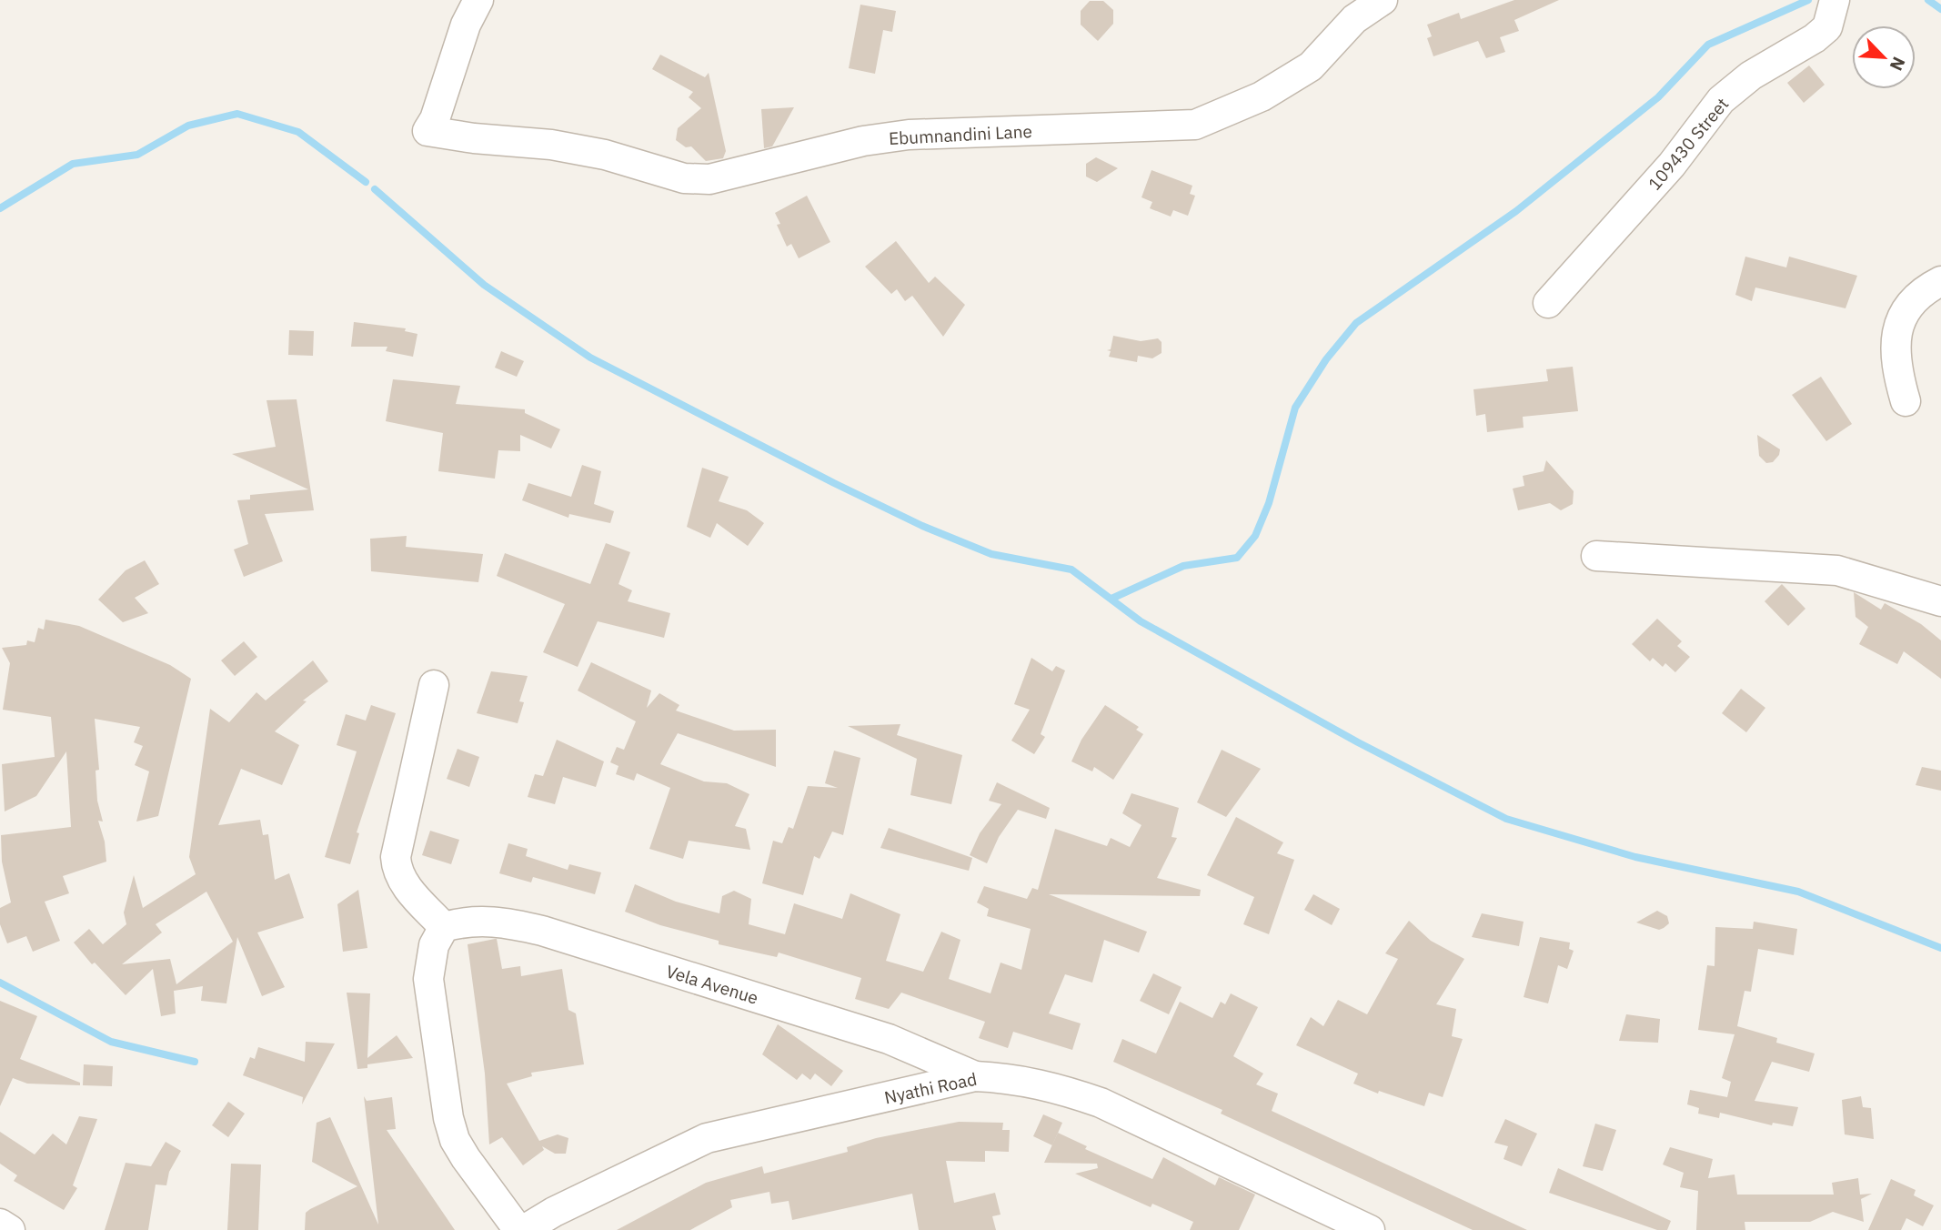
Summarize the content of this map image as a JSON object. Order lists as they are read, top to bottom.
{
  "streets": {
    "street": [
      "Ebumnandini Lane",
      "109430 Street",
      "Vela Avenue",
      "Nyathi Road"
    ]
  },
  "crossings": [
    ["Vela Avenue", "Nyathi Road"]
  ],
  "north": "bottom right"
}
